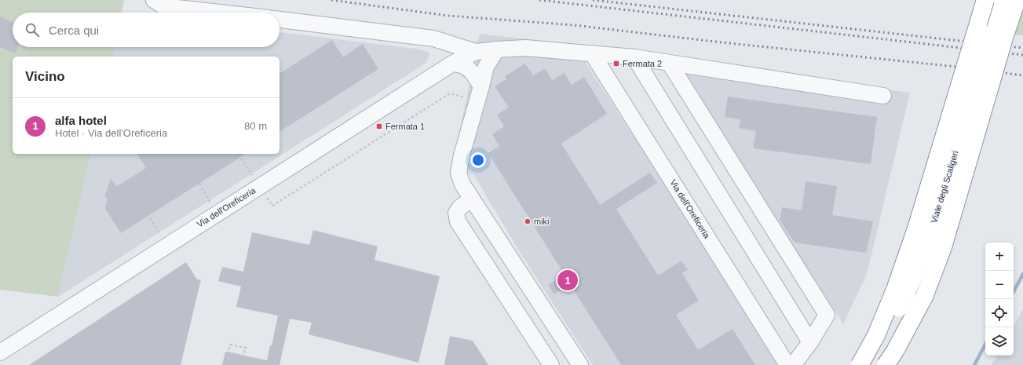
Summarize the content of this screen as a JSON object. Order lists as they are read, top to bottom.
{
  "streets": {
    "highway": ["Viale degli Scaligeri"],
    "street": ["Via dell'Oreficeria"]
  },
  "places": {
    "transit": ["Fermata 2", "Fermata 1"],
    "other": ["miki"]
  },
  "page": {
    "search": "Cerca qui",
    "heading": "Vicino",
    "list": [
      {
        "mark": "1",
        "name": "alfa hotel",
        "note": "Hotel · Via dell'Oreficeria",
        "value": "80 m"
      }
    ],
    "map_buttons": ["+", "−"],
    "pins": "1"
  }
}
